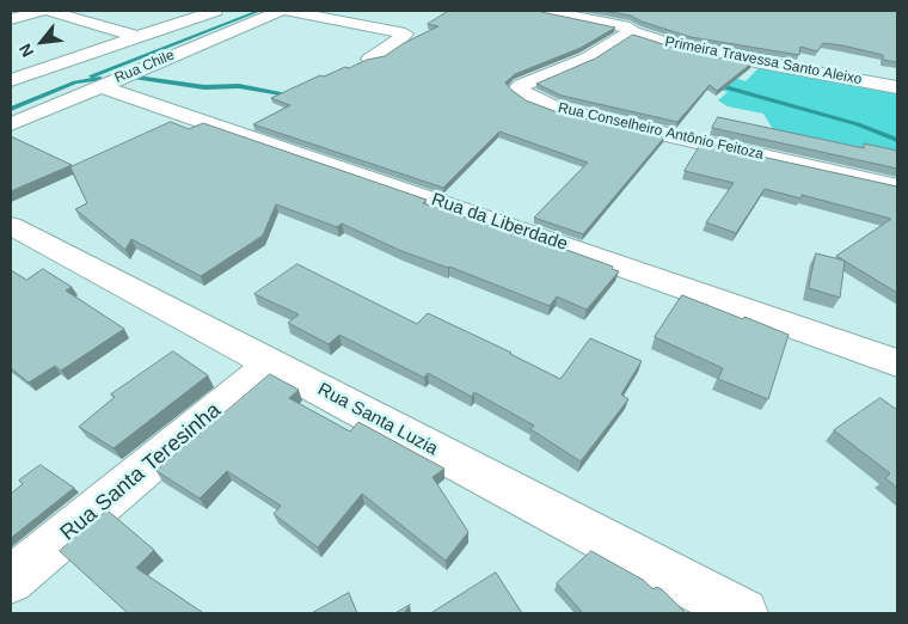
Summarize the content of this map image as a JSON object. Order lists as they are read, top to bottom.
{
  "streets": {
    "street": [
      "Primeira Travessa Santo Aleixo",
      "Rua Chile",
      "Rua Conselheiro Antônio Feitoza",
      "Rua da Liberdade",
      "Rua Santa Luzia",
      "Rua Santa Teresinha"
    ]
  },
  "crossings": [
    ["Primeira Travessa Santo Aleixo", "Rua Conselheiro Antônio Feitoza"],
    ["Rua Chile", "Rua da Liberdade"],
    ["Rua Santa Luzia", "Rua Santa Teresinha"]
  ],
  "north": "bottom left"
}
